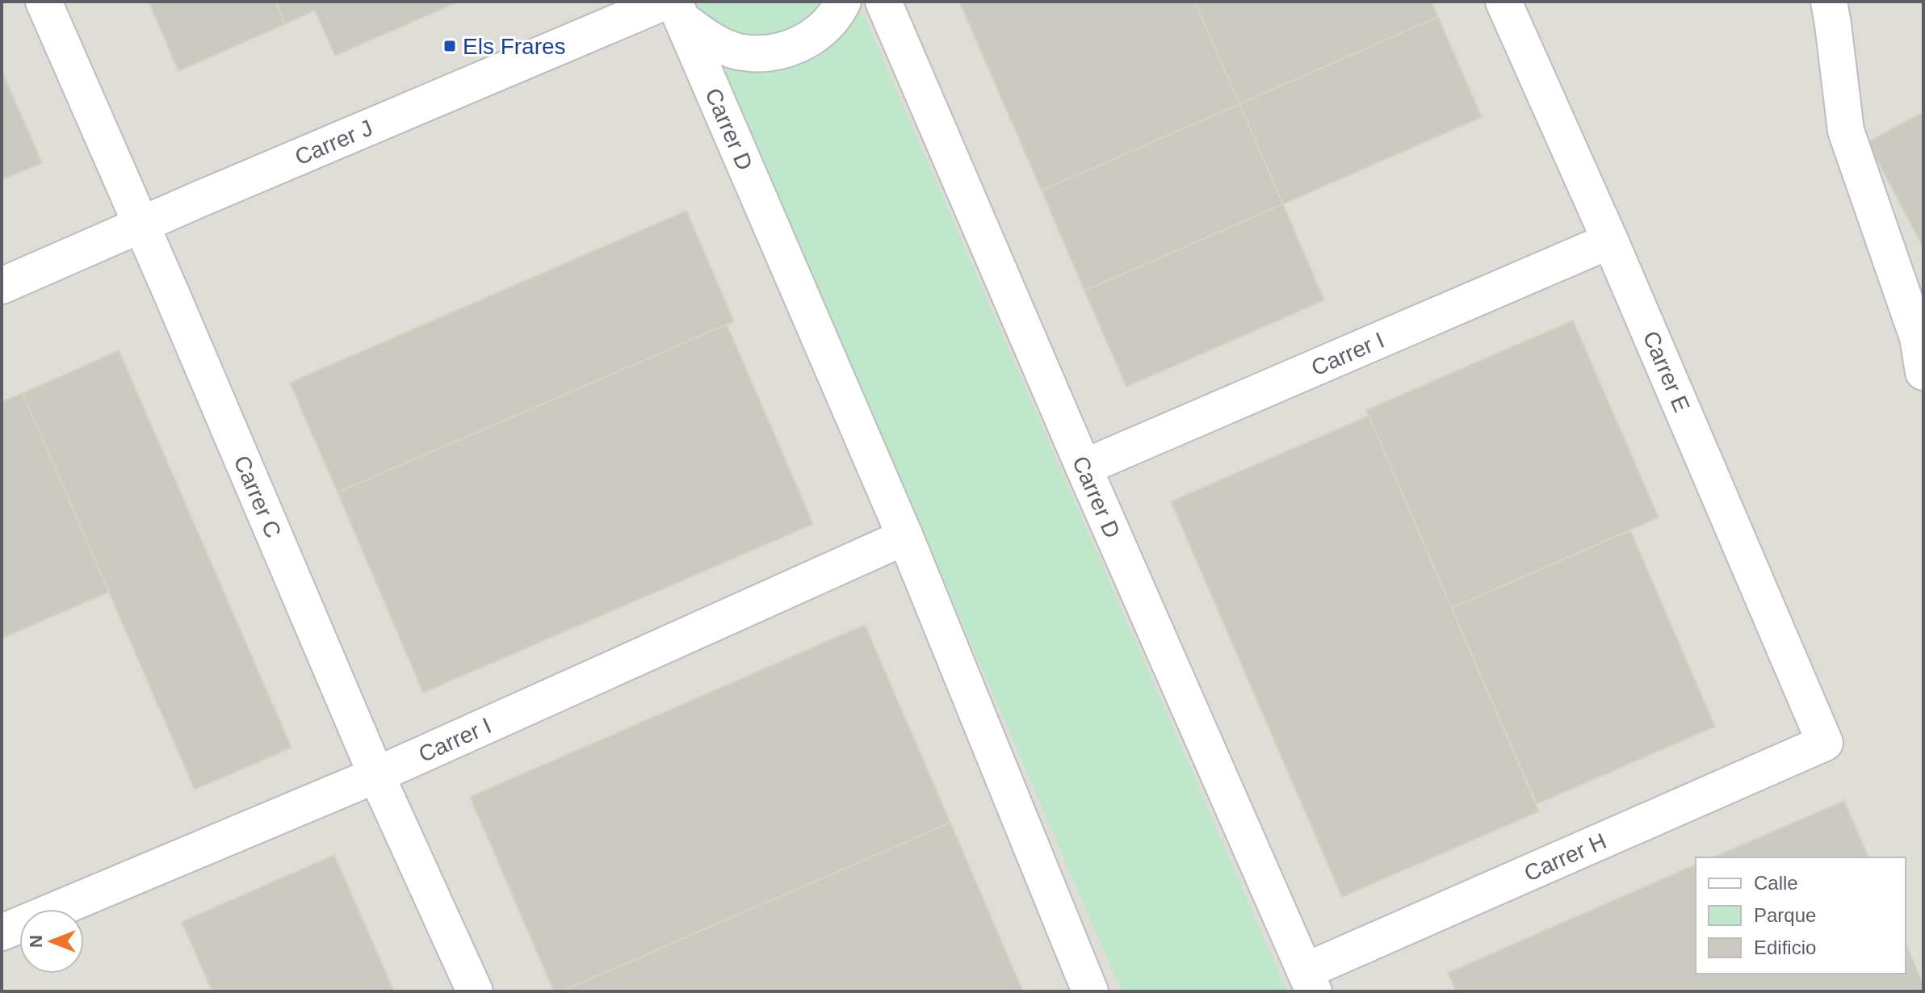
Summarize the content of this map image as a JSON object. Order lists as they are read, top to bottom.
{
  "streets": {
    "street": [
      "Carrer D",
      "Carrer J",
      "Carrer I",
      "Carrer E",
      "Carrer C",
      "Carrer H"
    ]
  },
  "crossings": [
    ["Carrer D", "Carrer J"],
    ["Carrer D", "Carrer I"],
    ["Carrer D", "Carrer H"],
    ["Carrer J", "Carrer C"],
    ["Carrer I", "Carrer E"],
    ["Carrer I", "Carrer C"],
    ["Carrer E", "Carrer H"]
  ],
  "places": {
    "transit": ["Els Frares"]
  },
  "legend": ["Calle", "Parque", "Edificio"],
  "north": "left"
}
